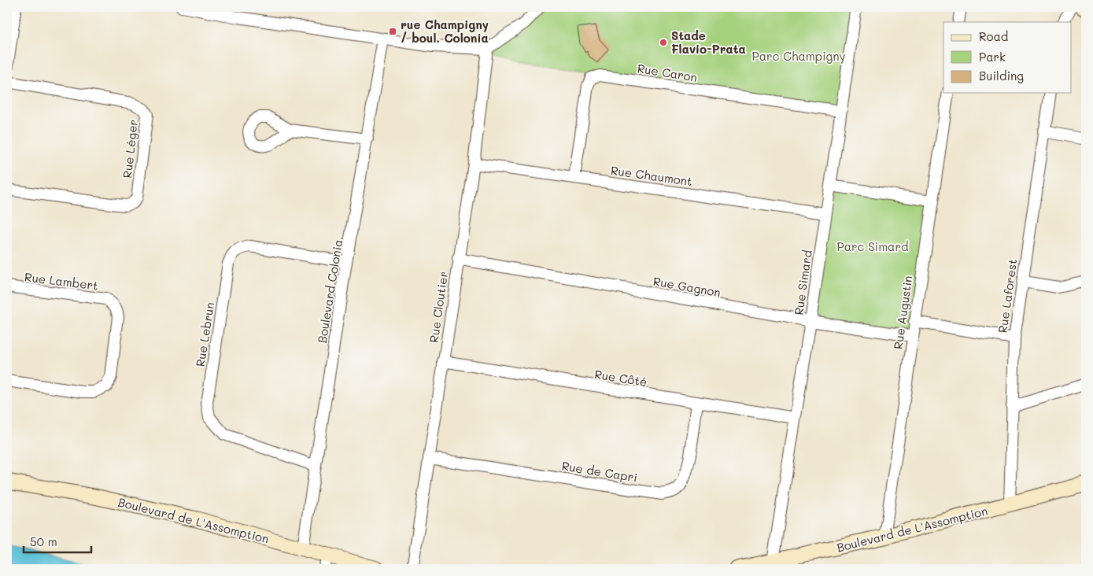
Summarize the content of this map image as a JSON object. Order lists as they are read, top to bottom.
{
  "streets": {
    "street": [
      "Rue Caron",
      "Rue Léger",
      "Rue Chaumont",
      "Rue Lambert",
      "Rue Simard",
      "Rue Gagnon",
      "Boulevard Colonia",
      "Rue Laforest",
      "Rue Cloutier",
      "Rue Augustin",
      "Rue Lebrun",
      "Rue Côté",
      "Rue de Capri",
      "Boulevard de L'Assomption"
    ]
  },
  "crossings": [
    ["Rue Caron", "Rue Chaumont"],
    ["Rue Caron", "Rue Simard"],
    ["Rue Chaumont", "Rue Simard"],
    ["Rue Chaumont", "Rue Cloutier"],
    ["Rue Simard", "Rue Gagnon"],
    ["Rue Simard", "Rue Côté"],
    ["Rue Simard", "Boulevard de L'Assomption"],
    ["Rue Gagnon", "Rue Cloutier"],
    ["Rue Gagnon", "Rue Augustin"],
    ["Boulevard Colonia", "Rue Lebrun"],
    ["Boulevard Colonia", "Boulevard de L'Assomption"],
    ["Rue Laforest", "Boulevard de L'Assomption"],
    ["Rue Cloutier", "Rue Côté"],
    ["Rue Cloutier", "Rue de Capri"],
    ["Rue Augustin", "Boulevard de L'Assomption"],
    ["Rue Côté", "Rue de Capri"]
  ],
  "parks": ["Parc Champigny", "Parc Simard"],
  "places": {
    "transit": ["rue Champigny / boul. Colonia"],
    "other": ["Stade Flavio-Prata"]
  },
  "legend": ["Road", "Park", "Building"],
  "scale_bar": "50 m"
}
